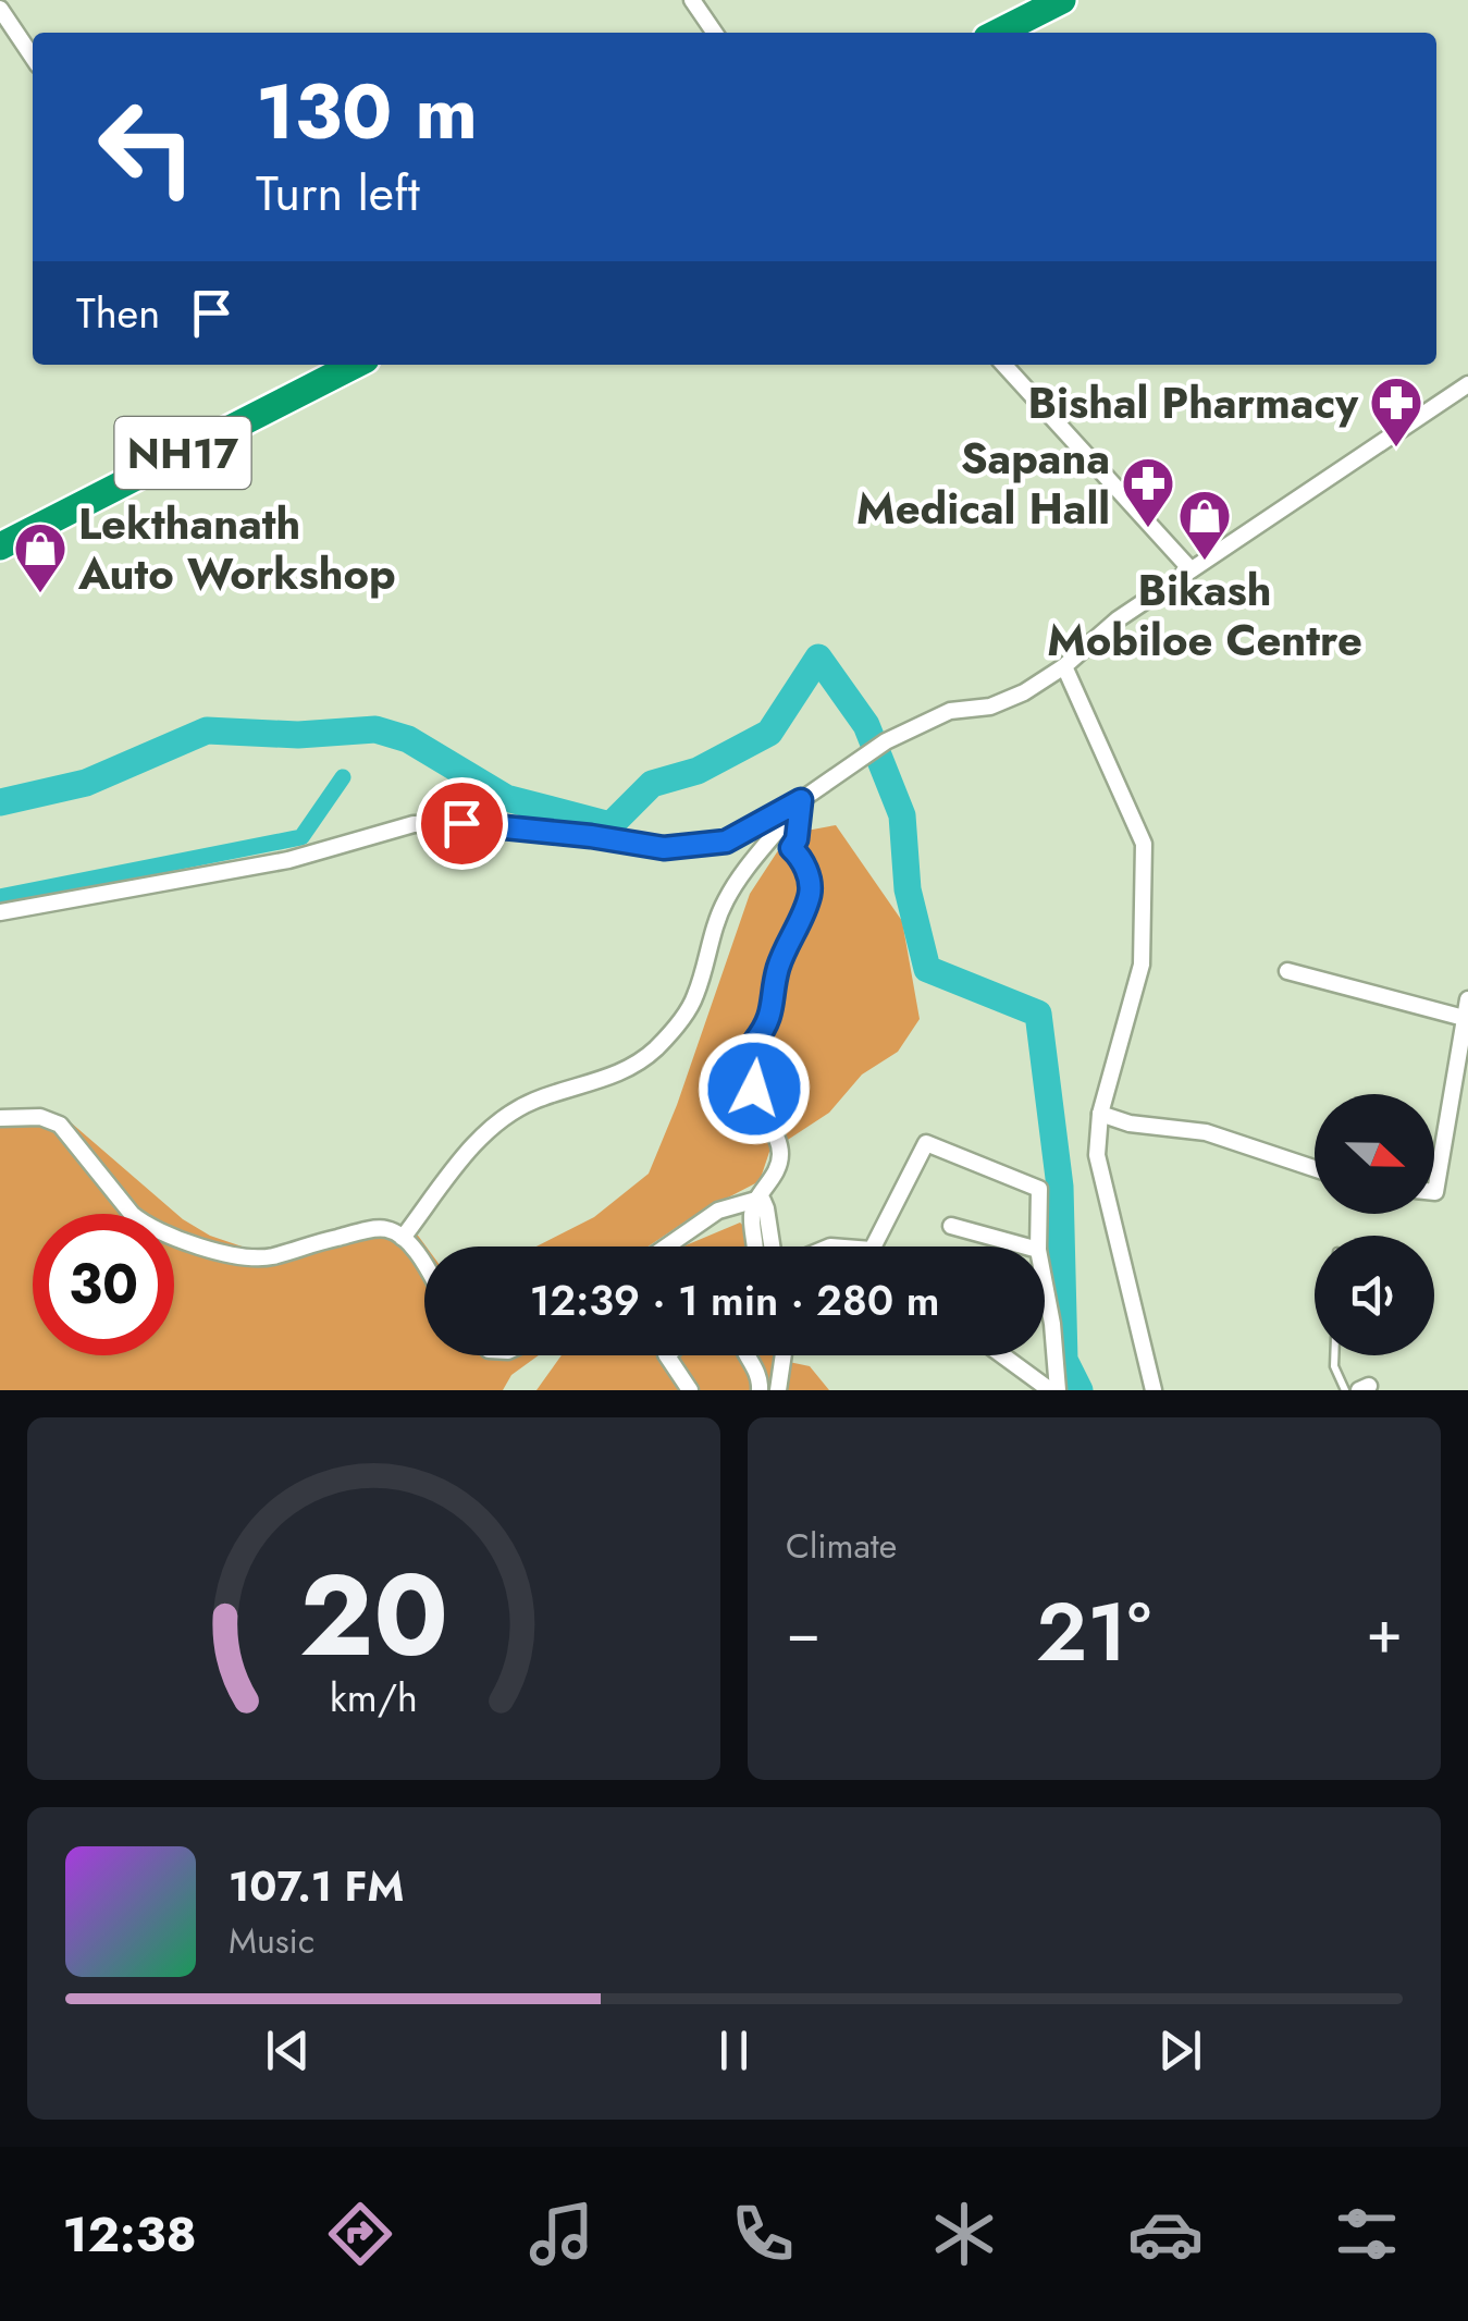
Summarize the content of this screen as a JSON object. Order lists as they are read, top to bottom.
{
  "streets": {
    "highway": ["NH17"]
  },
  "places": {
    "pharmacy": ["Bishal Pharmacy", "Sapana Medical Hall"],
    "shop": ["Bikash Mobiloe Centre", "Lekthanath Auto Workshop"]
  },
  "north": "right",
  "page": {
    "turn": ["130 m", "Turn left"],
    "then": "Then",
    "limit": "30",
    "trip": "12:39 · 1 min · 280 m",
    "tile": "Climate",
    "heat": ["−", "21°", "+"],
    "song": ["107.1 FM", "Music"],
    "tabs": "12:38",
    "gauge": ["20", "km/h"]
  }
}
